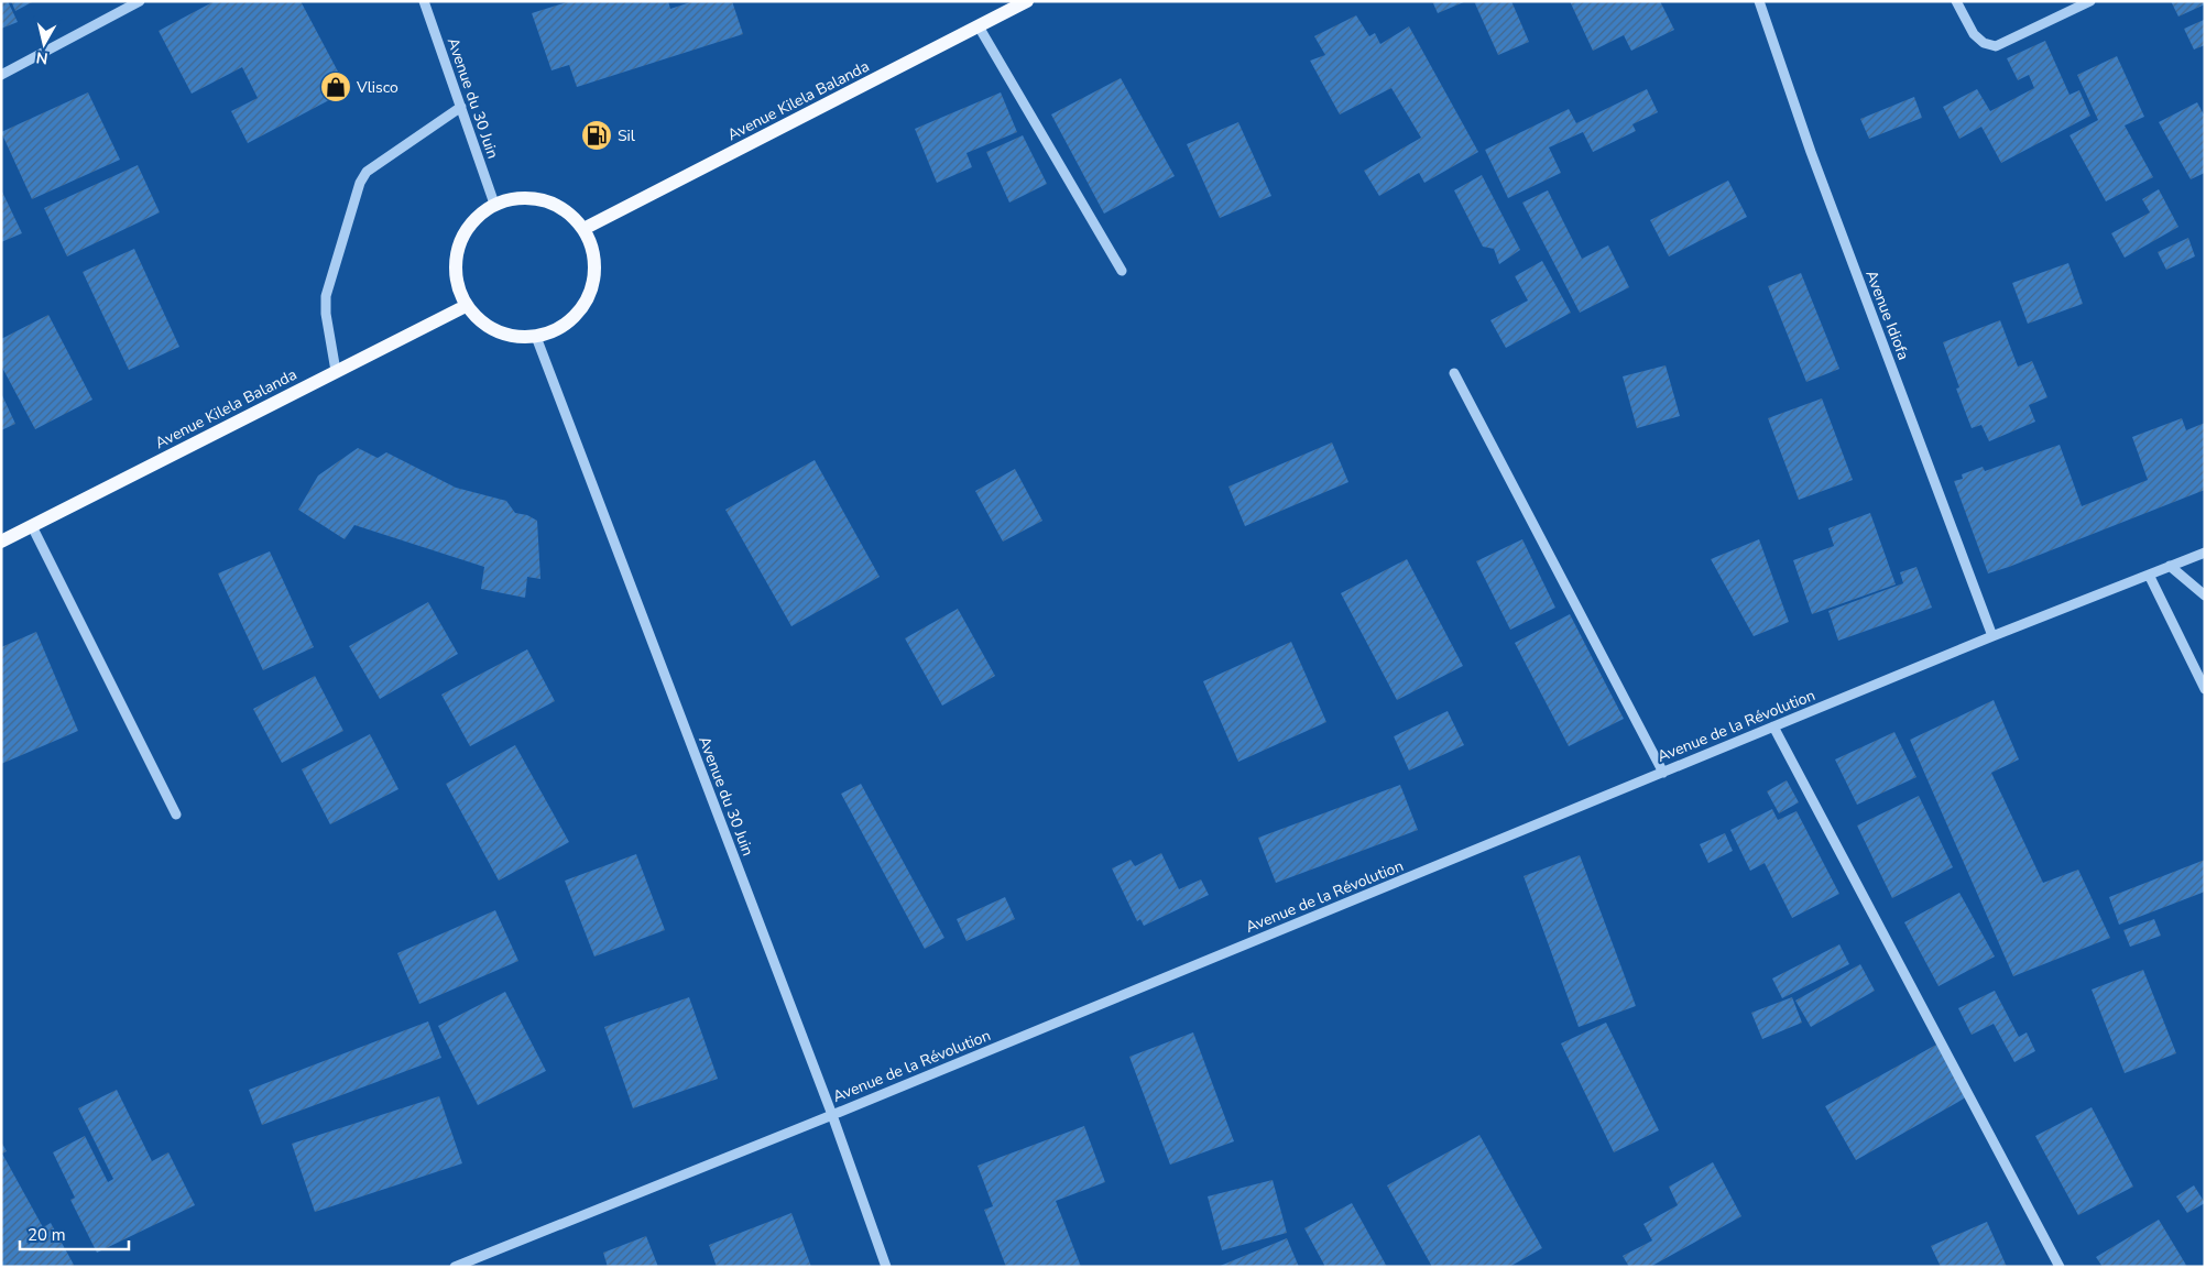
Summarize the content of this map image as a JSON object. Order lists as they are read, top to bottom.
{
  "streets": {
    "main road": ["Avenue Kilela Balanda"],
    "street": ["Avenue du 30 Juin", "Avenue Idiofa", "Avenue de la Révolution"]
  },
  "crossings": [
    ["Avenue du 30 Juin", "Avenue Kilela Balanda"],
    ["Avenue du 30 Juin", "Avenue de la Révolution"],
    ["Avenue Idiofa", "Avenue de la Révolution"]
  ],
  "places": {
    "shop": ["Vlisco"],
    "fuel station": ["Sil"]
  },
  "scale_bar": "20 m",
  "north": "bottom"
}
